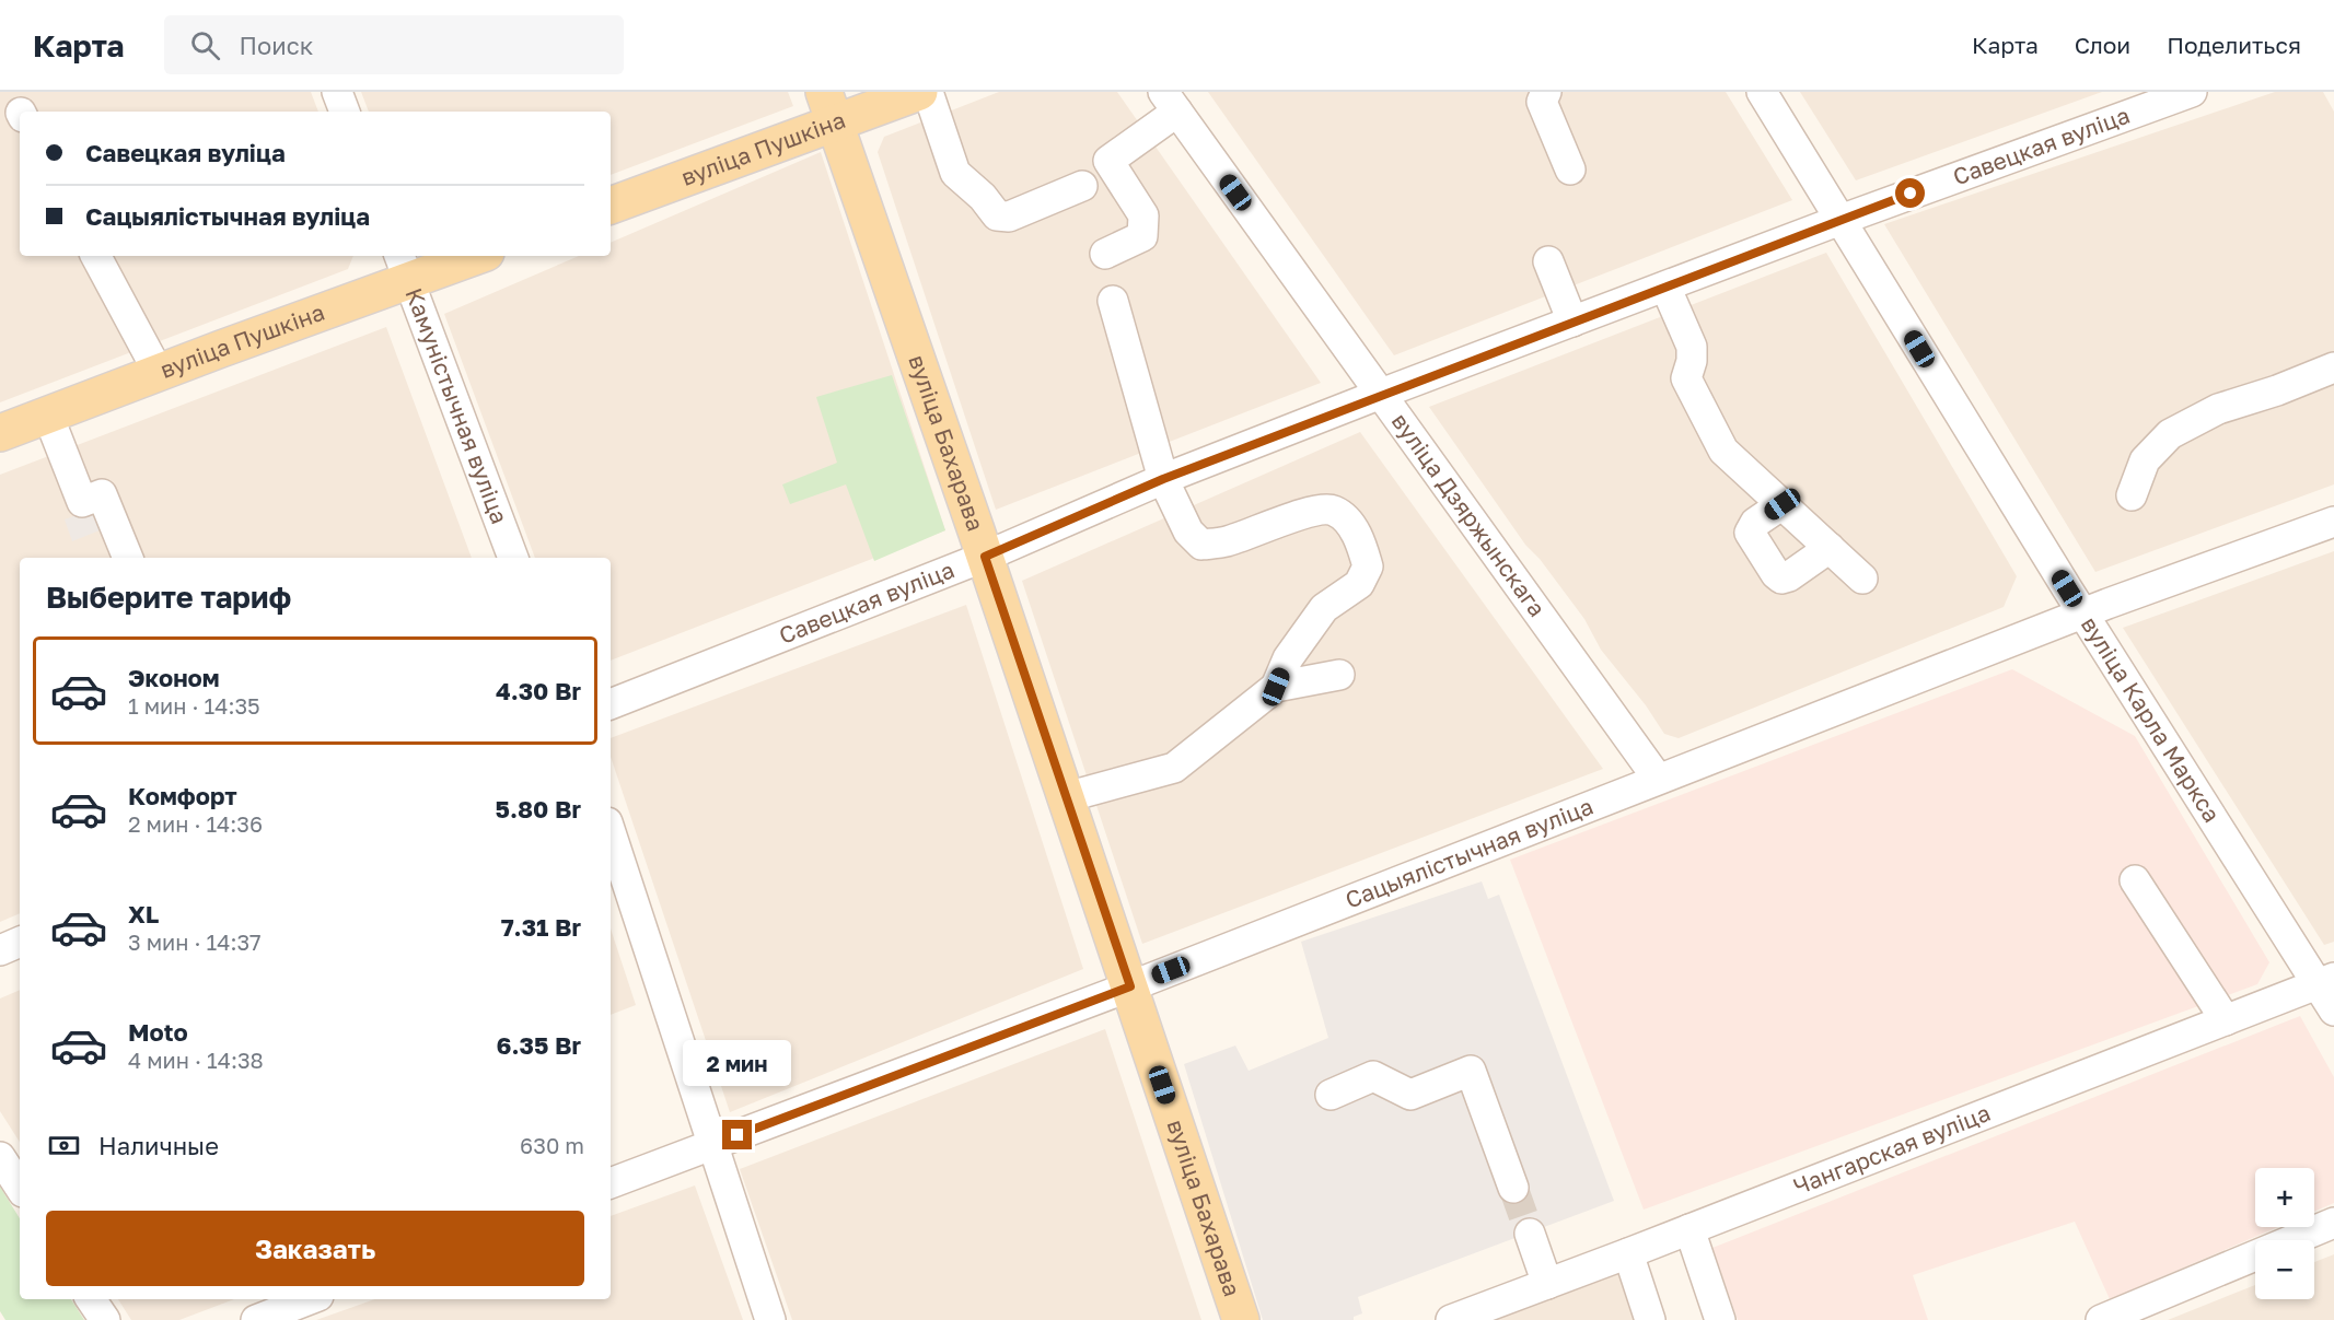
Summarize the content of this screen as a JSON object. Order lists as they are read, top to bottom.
{
  "streets": {
    "main road": ["вуліца Пушкіна", "вуліца Бахарава"],
    "street": [
      "Савецкая вуліца",
      "Камуністычная вуліца",
      "вуліца Дзяржынскага",
      "вуліца Карла Маркса",
      "Сацыялістычная вуліца",
      "Чангарская вуліца"
    ]
  },
  "crossings": [
    ["Савецкая вуліца", "вуліца Бахарава"],
    ["Савецкая вуліца", "вуліца Дзяржынскага"],
    ["Савецкая вуліца", "вуліца Карла Маркса"],
    ["вуліца Пушкіна", "Камуністычная вуліца"],
    ["вуліца Пушкіна", "вуліца Бахарава"],
    ["вуліца Бахарава", "Сацыялістычная вуліца"],
    ["вуліца Дзяржынскага", "Сацыялістычная вуліца"],
    ["вуліца Карла Маркса", "Сацыялістычная вуліца"],
    ["вуліца Карла Маркса", "Чангарская вуліца"]
  ],
  "page": {
    "header": "Карта",
    "search": "Поиск",
    "nav": ["Карта", "Слои", "Поделиться"],
    "banner": ["Савецкая вуліца", "Сацыялістычная вуліца"],
    "heading": "Выберите тариф",
    "list": [
      {
        "name": "Эконом",
        "note": "1 мин · 14:35",
        "value": "4.30 Br"
      },
      {
        "name": "Комфорт",
        "note": "2 мин · 14:36",
        "value": "5.80 Br"
      },
      {
        "name": "XL",
        "note": "3 мин · 14:37",
        "value": "7.31 Br"
      },
      {
        "name": "Moto",
        "note": "4 мин · 14:38",
        "value": "6.35 Br"
      }
    ],
    "bubble": "2 мин",
    "pay": ["Наличные", "630 m"],
    "map_buttons": ["+", "−"],
    "buttons": "Заказать"
  }
}
